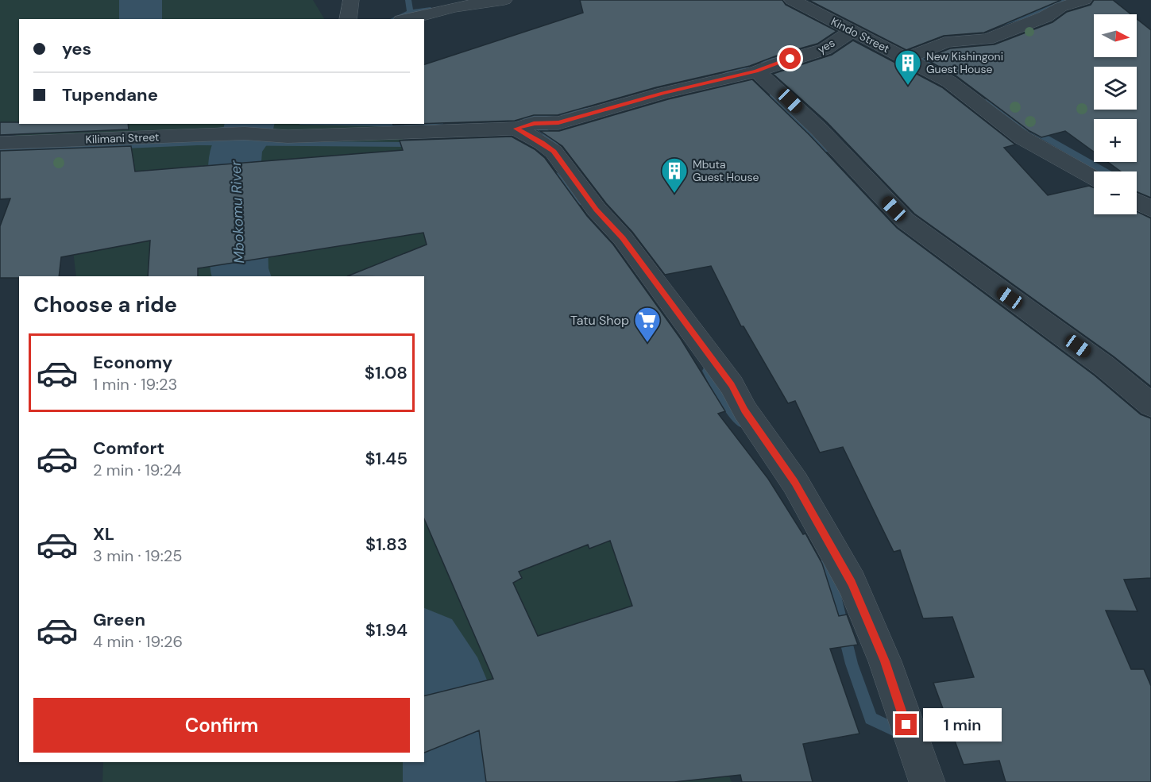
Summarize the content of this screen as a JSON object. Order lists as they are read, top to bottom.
{
  "streets": {
    "street": ["Kindo Street", "yes", "Kilimani Street"]
  },
  "crossings": [
    ["Kindo Street", "yes"],
    ["yes", "Kilimani Street"]
  ],
  "water": ["Mbokomu River"],
  "places": {
    "building": ["New Kishingoni Guest House", "Mbuta Guest House"],
    "supermarket": ["Tatu Shop"]
  },
  "north": "right",
  "page": {
    "map_buttons": ["+", "−"],
    "banner": ["yes", "Tupendane"],
    "heading": "Choose a ride",
    "list": [
      {
        "name": "Economy",
        "note": "1 min · 19:23",
        "value": "$1.08"
      },
      {
        "name": "Comfort",
        "note": "2 min · 19:24",
        "value": "$1.45"
      },
      {
        "name": "XL",
        "note": "3 min · 19:25",
        "value": "$1.83"
      },
      {
        "name": "Green",
        "note": "4 min · 19:26",
        "value": "$1.94"
      }
    ],
    "buttons": "Confirm",
    "bubble": "1 min"
  }
}
